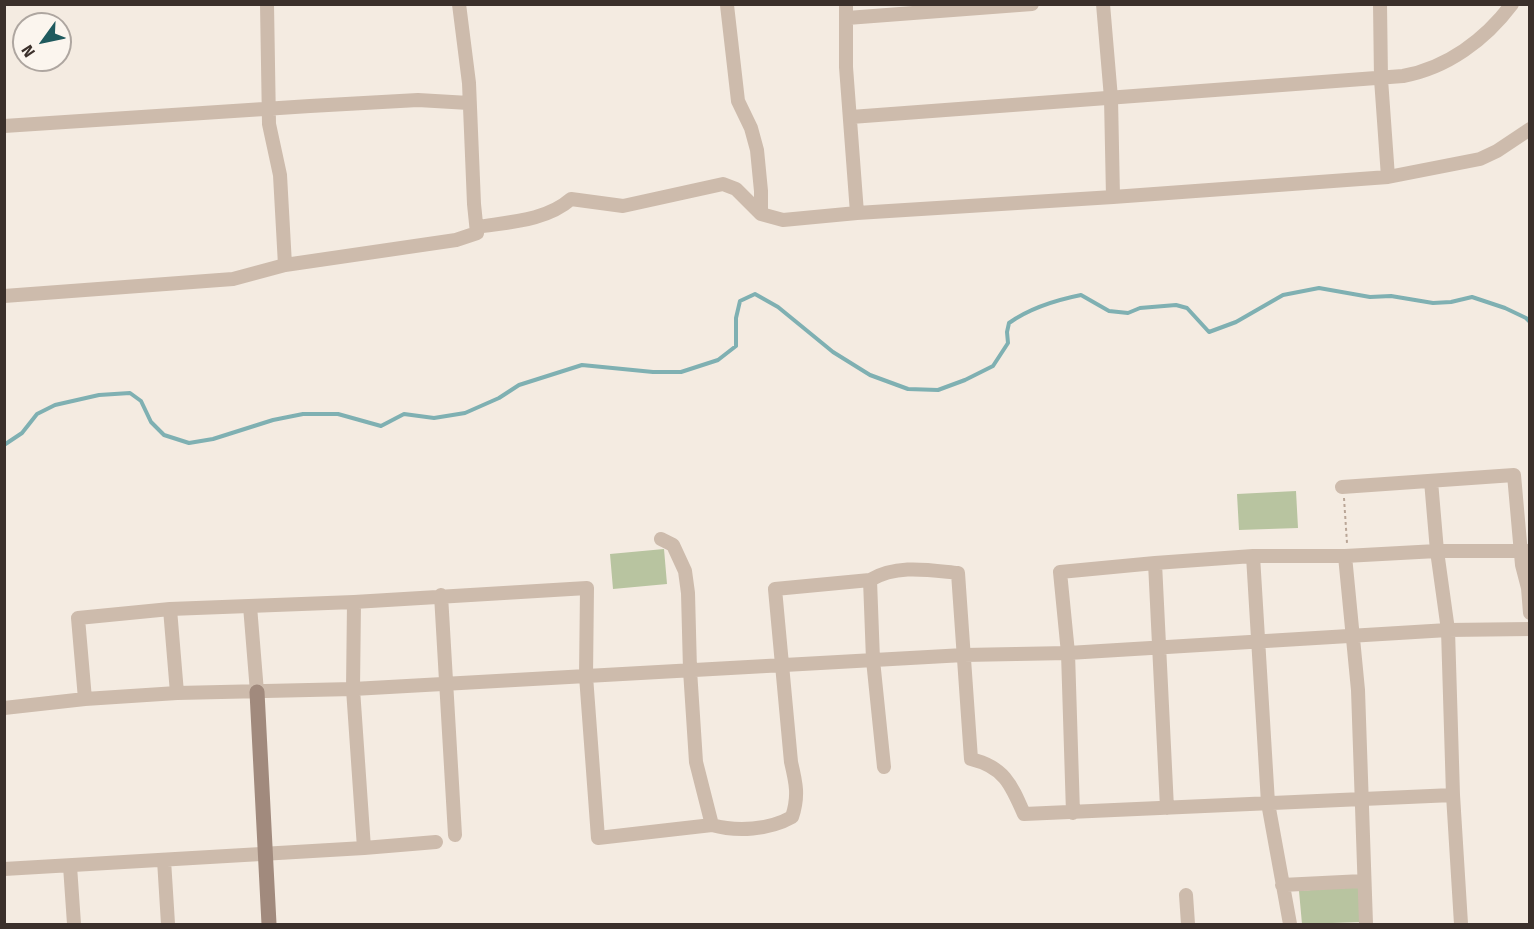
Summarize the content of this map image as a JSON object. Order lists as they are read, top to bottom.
{
  "north": "bottom left"
}
